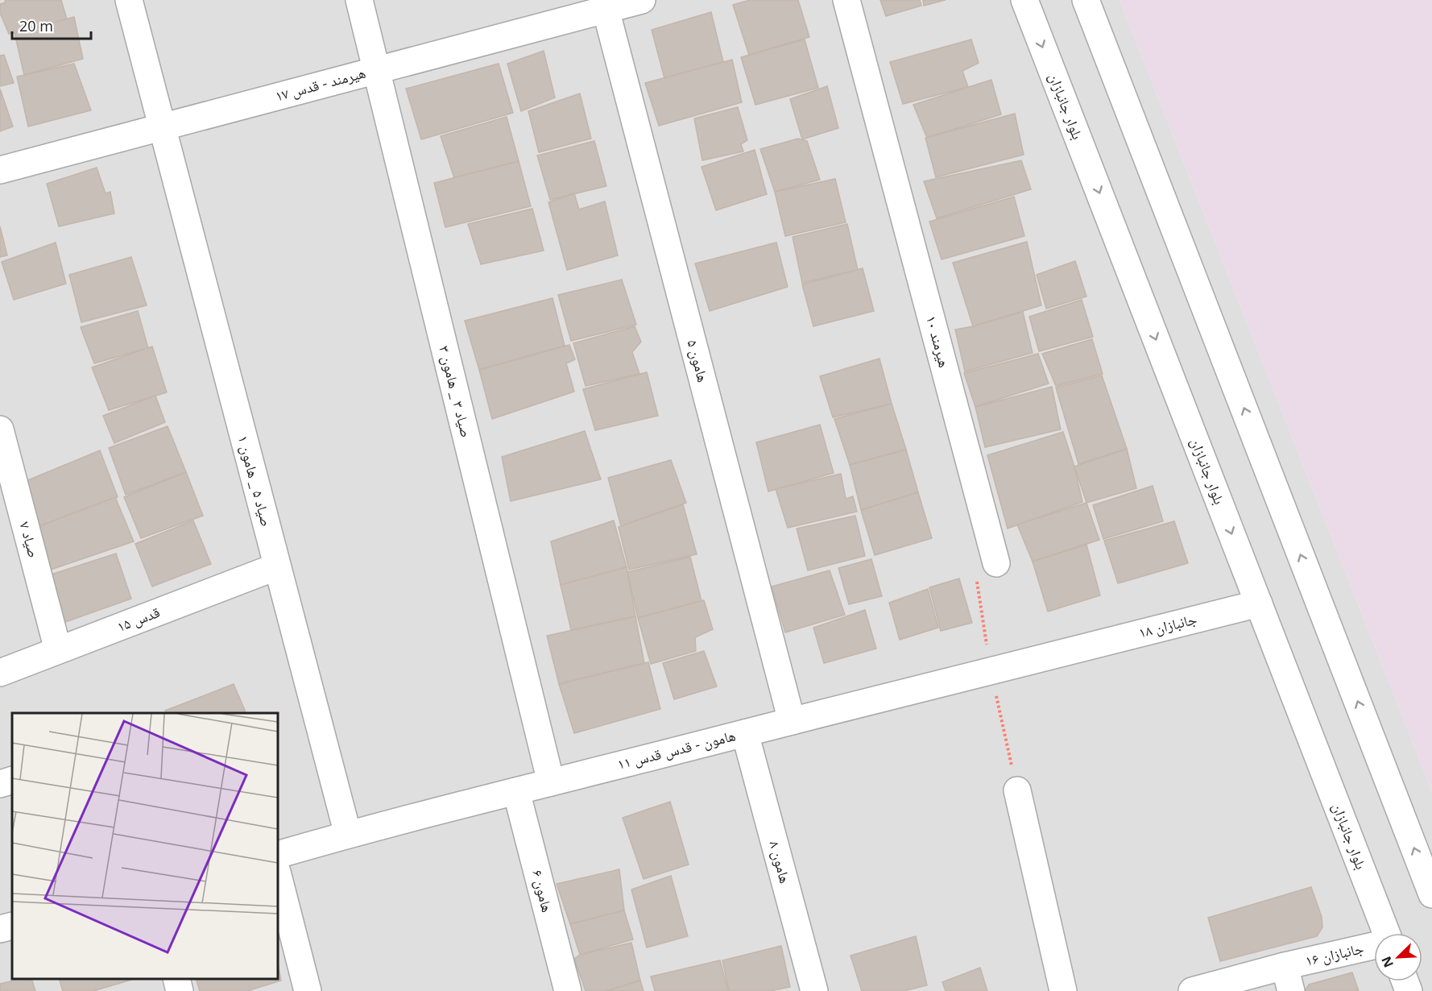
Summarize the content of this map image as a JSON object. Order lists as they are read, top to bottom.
{
  "streets": {
    "street": [
      "هیرمند - قدس ۱۷",
      "بلوار جانبازان",
      "هیرمند ۱۰",
      "هامون ۵",
      "صیاد ۳ _ هامون ۳",
      "صیاد ۵ _ هامون ۱",
      "صیاد ۷",
      "قدس ۱۵",
      "جانبازان ۱۸",
      "هامون - قدس قدس ۱۱",
      "هامون ۸",
      "هامون ۶",
      "جانبازان ۱۶"
    ]
  },
  "crossings": [
    ["هیرمند - قدس ۱۷", "هامون ۵"],
    ["هیرمند - قدس ۱۷", "صیاد ۳ _ هامون ۳"],
    ["هیرمند - قدس ۱۷", "صیاد ۵ _ هامون ۱"],
    ["بلوار جانبازان", "جانبازان ۱۸"],
    ["هامون ۵", "هامون - قدس قدس ۱۱"],
    ["صیاد ۳ _ هامون ۳", "هامون - قدس قدس ۱۱"],
    ["صیاد ۵ _ هامون ۱", "قدس ۱۵"],
    ["صیاد ۵ _ هامون ۱", "هامون - قدس قدس ۱۱"],
    ["صیاد ۷", "قدس ۱۵"],
    ["جانبازان ۱۸", "هامون - قدس قدس ۱۱"],
    ["هامون - قدس قدس ۱۱", "هامون ۸"],
    ["هامون - قدس قدس ۱۱", "هامون ۶"]
  ],
  "scale_bar": "20 m",
  "north": "bottom left"
}
